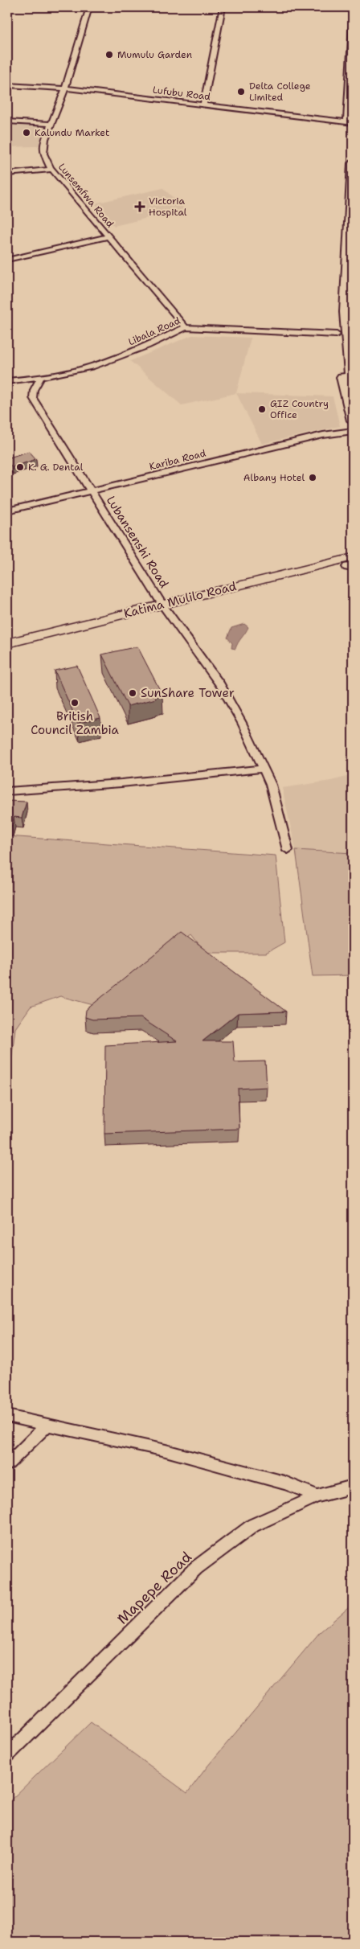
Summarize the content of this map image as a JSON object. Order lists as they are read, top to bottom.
{
  "streets": {
    "main road": ["Katima Mulilo Road"],
    "street": [
      "Lufubu Road",
      "Lunsemfwa Road",
      "Libala Road",
      "Kariba Road",
      "Lubansenshi Road",
      "Mapepe Road"
    ]
  },
  "crossings": [
    ["Lufubu Road", "Lunsemfwa Road"],
    ["Lunsemfwa Road", "Libala Road"],
    ["Libala Road", "Lubansenshi Road"],
    ["Kariba Road", "Lubansenshi Road"],
    ["Lubansenshi Road", "Katima Mulilo Road"]
  ],
  "places": {
    "other": [
      "Mumulu Garden",
      "Delta College Limited",
      "Kalundu Market",
      "GIZ Country Office",
      "K. G. Dental",
      "Albany Hotel",
      "SunShare Tower",
      "British Council Zambia"
    ],
    "health": ["Victoria Hospital"]
  }
}
